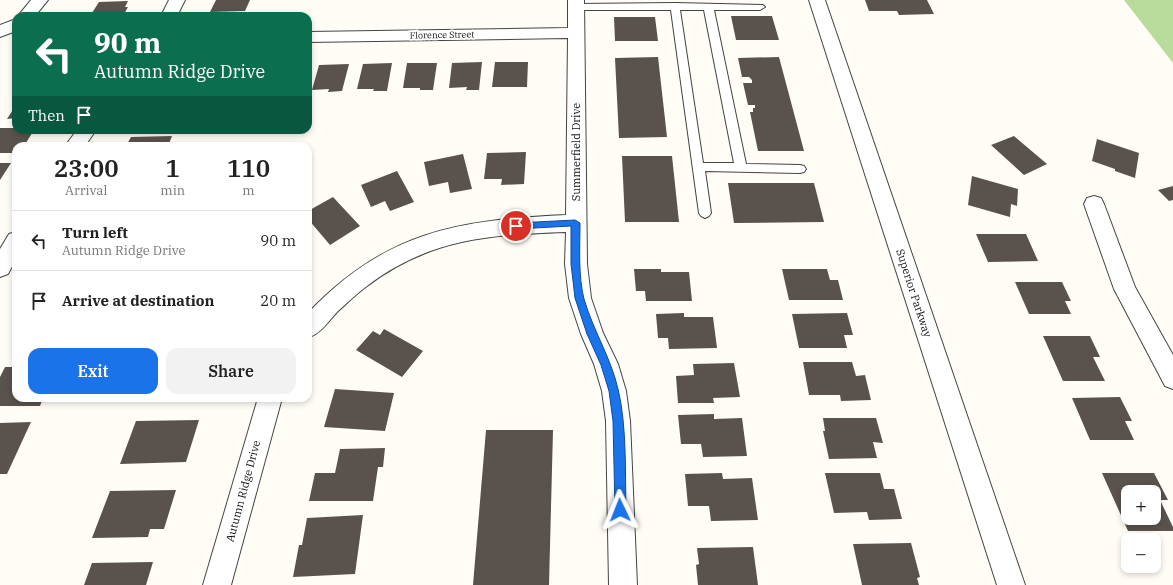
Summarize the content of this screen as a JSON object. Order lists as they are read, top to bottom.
{
  "streets": {
    "street": [
      "Florence Street",
      "Summerfield Drive",
      "Superior Parkway",
      "Autumn Ridge Drive"
    ]
  },
  "crossings": [
    ["Florence Street", "Summerfield Drive"]
  ],
  "page": {
    "turn": ["90 m", "Autumn Ridge Drive"],
    "then": "Then",
    "eta": [
      "23:00",
      "Arrival",
      "1",
      "min",
      "110",
      "m"
    ],
    "list": [
      {
        "name": "Turn left",
        "note": "Autumn Ridge Drive",
        "value": "90 m"
      },
      {
        "name": "Arrive at destination",
        "value": "20 m"
      }
    ],
    "buttons": ["Exit", "Share"],
    "map_buttons": ["+", "−"]
  }
}
